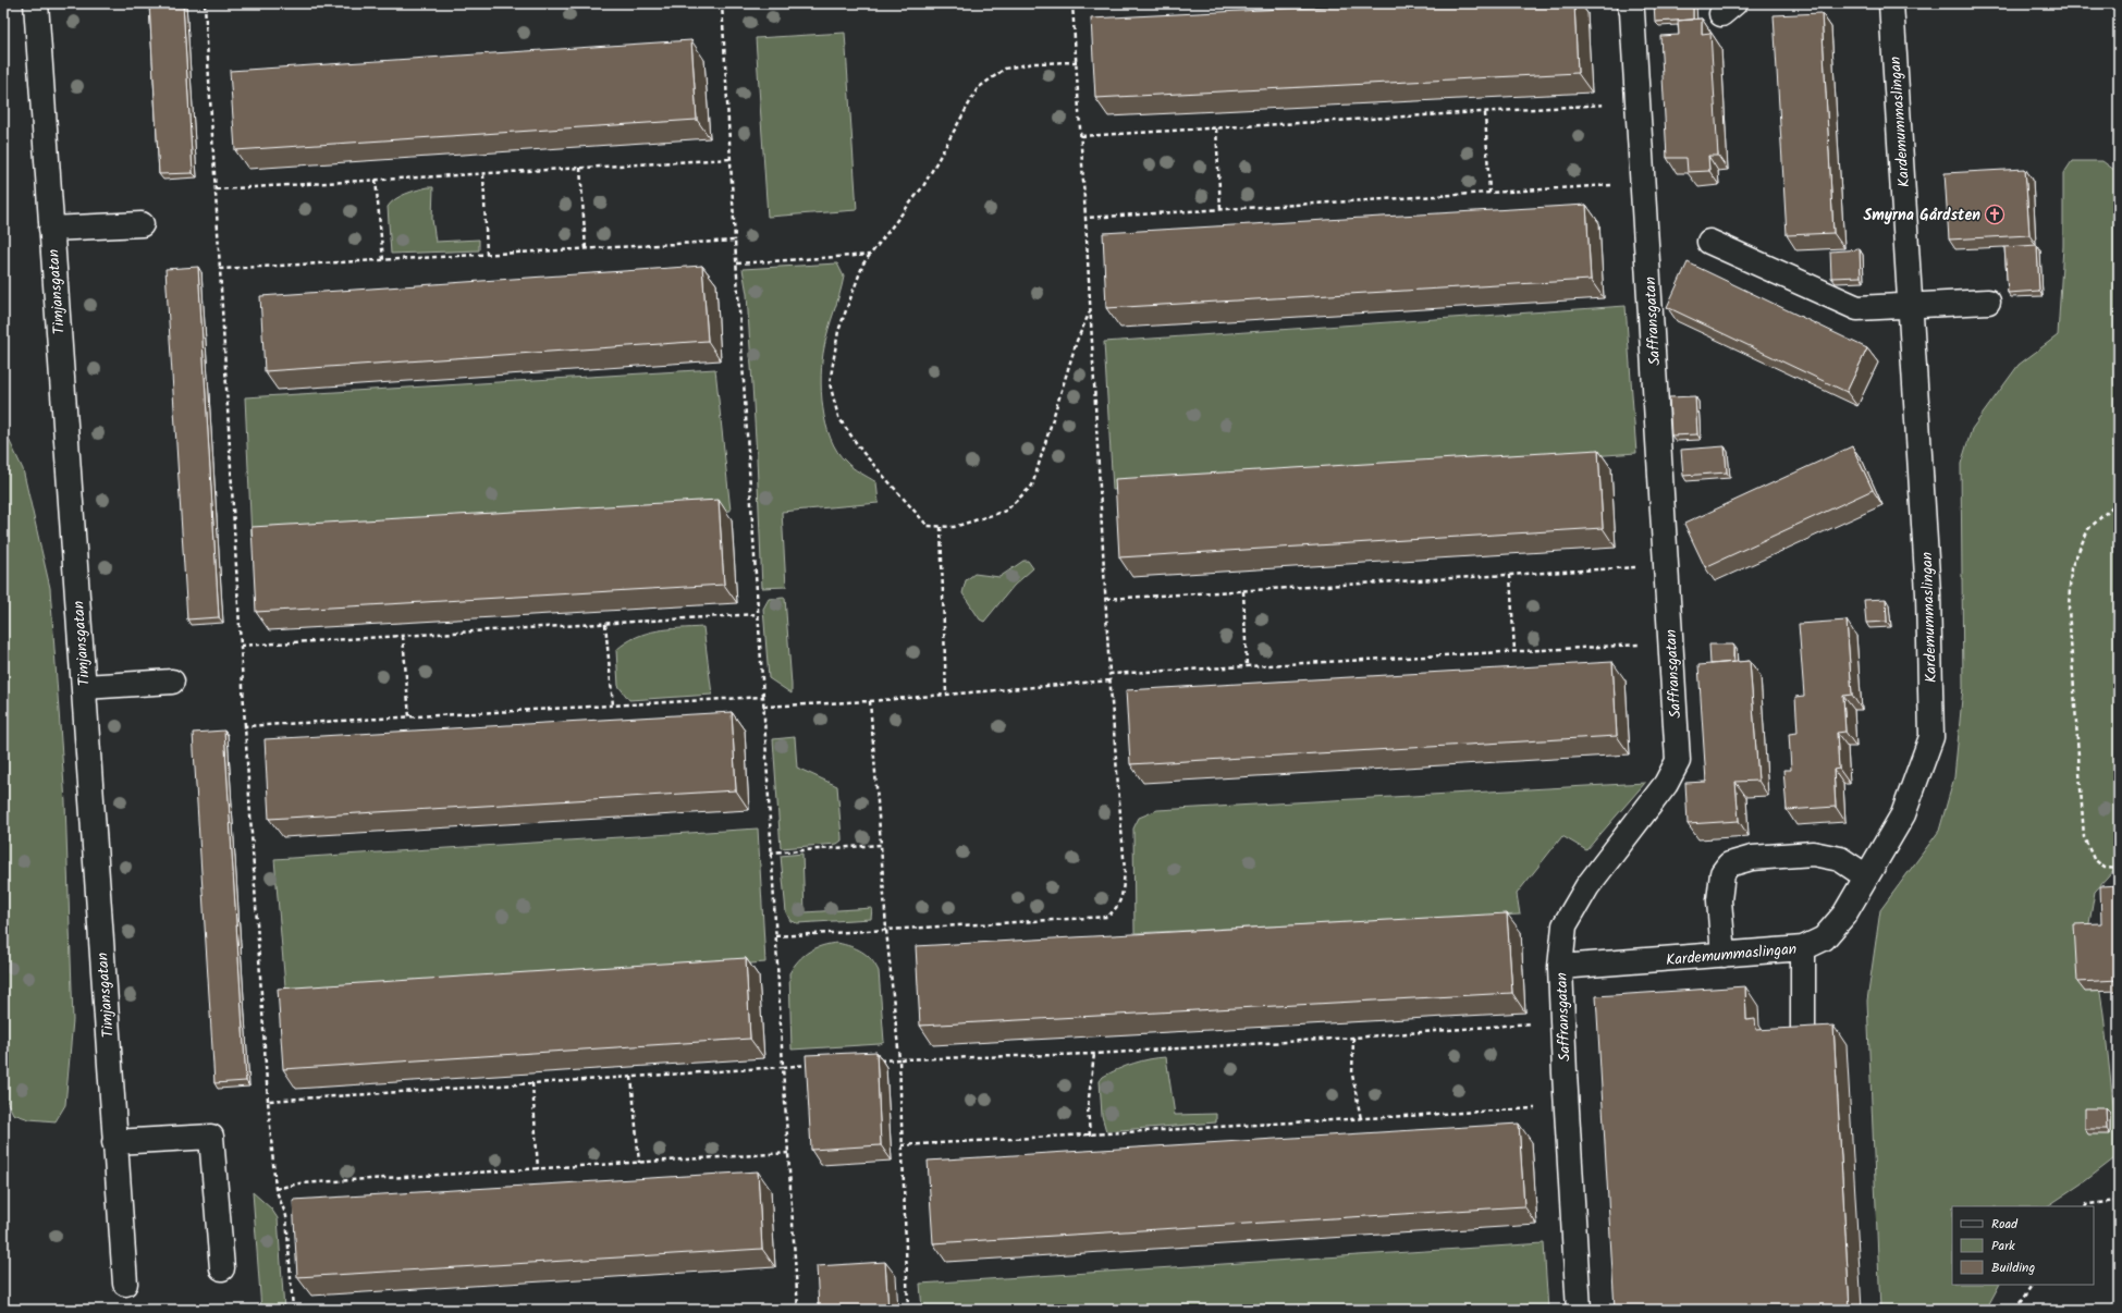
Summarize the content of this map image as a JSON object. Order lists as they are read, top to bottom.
{
  "streets": {
    "street": ["Kardemummaslingan", "Timjansgatan", "Saffransgatan"]
  },
  "crossings": [
    ["Kardemummaslingan", "Saffransgatan"]
  ],
  "places": {
    "church": ["Smyrna Gårdsten"]
  },
  "legend": ["Road", "Park", "Building"]
}
